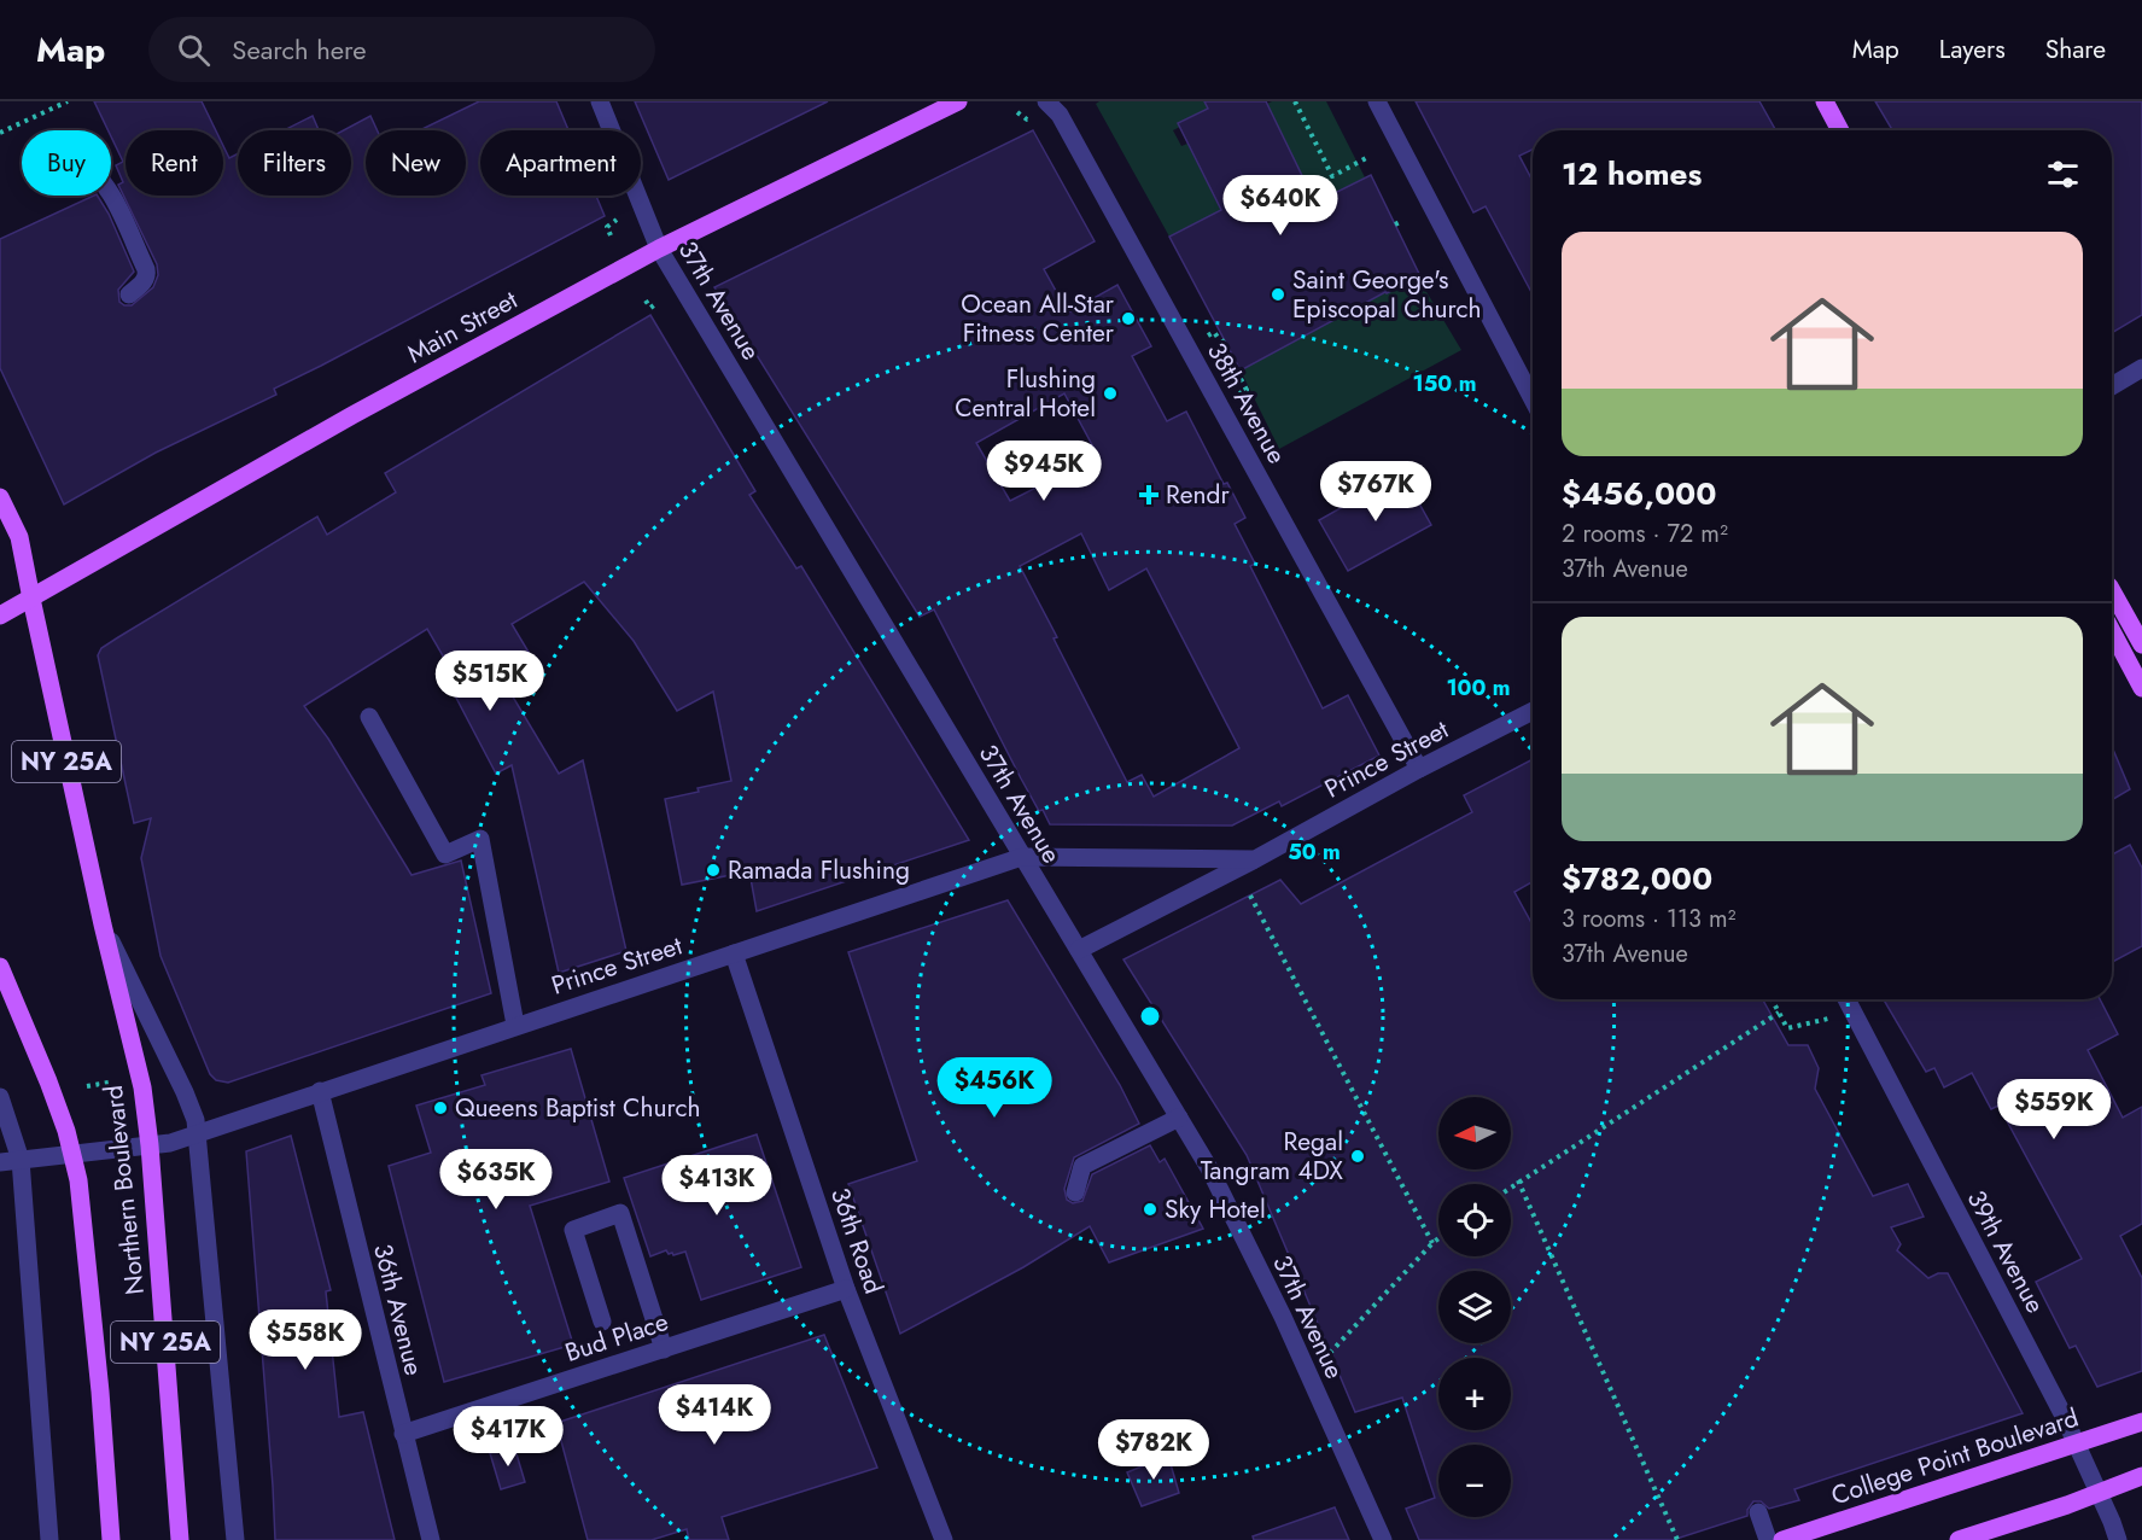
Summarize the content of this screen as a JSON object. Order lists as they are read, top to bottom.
{
  "streets": {
    "main road": [
      "Main Street",
      "NY 25A",
      "Northern Boulevard",
      "College Point Boulevard"
    ],
    "street": [
      "37th Avenue",
      "38th Avenue",
      "Prince Street",
      "36th Road",
      "39th Avenue",
      "36th Avenue",
      "Bud Place"
    ]
  },
  "crossings": [
    ["37th Avenue", "Main Street"],
    ["37th Avenue", "Prince Street"],
    ["Main Street", "Northern Boulevard"],
    ["38th Avenue", "Prince Street"],
    ["Prince Street", "Northern Boulevard"],
    ["Prince Street", "36th Road"],
    ["Prince Street", "36th Avenue"],
    ["36th Road", "Bud Place"],
    ["39th Avenue", "College Point Boulevard"],
    ["36th Avenue", "Bud Place"]
  ],
  "places": {
    "other": [
      "Saint George's Episcopal Church",
      "Ocean All-Star Fitness Center",
      "Flushing Central Hotel",
      "Ramada Flushing",
      "Queens Baptist Church",
      "Regal Tangram 4DX",
      "Sky Hotel"
    ],
    "health": ["Rendr"]
  },
  "north": "left",
  "page": {
    "header": "Map",
    "search": "Search here",
    "nav": ["Map", "Layers", "Share"],
    "chip": [
      "Buy",
      "Rent",
      "Filters",
      "New",
      "Apartment"
    ],
    "heading": "12 homes",
    "price": [
      "$640K",
      "$945K",
      "$767K",
      "$515K",
      "$456K",
      "$559K",
      "$635K",
      "$413K",
      "$558K",
      "$414K",
      "$417K",
      "$782K"
    ],
    "list": [
      {
        "name": "$456,000",
        "note": "2 rooms · 72 m² · 37th Avenue"
      },
      {
        "name": "$782,000",
        "note": "3 rooms · 113 m² · 37th Avenue"
      }
    ],
    "map_buttons": ["+", "−"]
  },
  "rings": ["150 m", "100 m", "50 m"]
}
